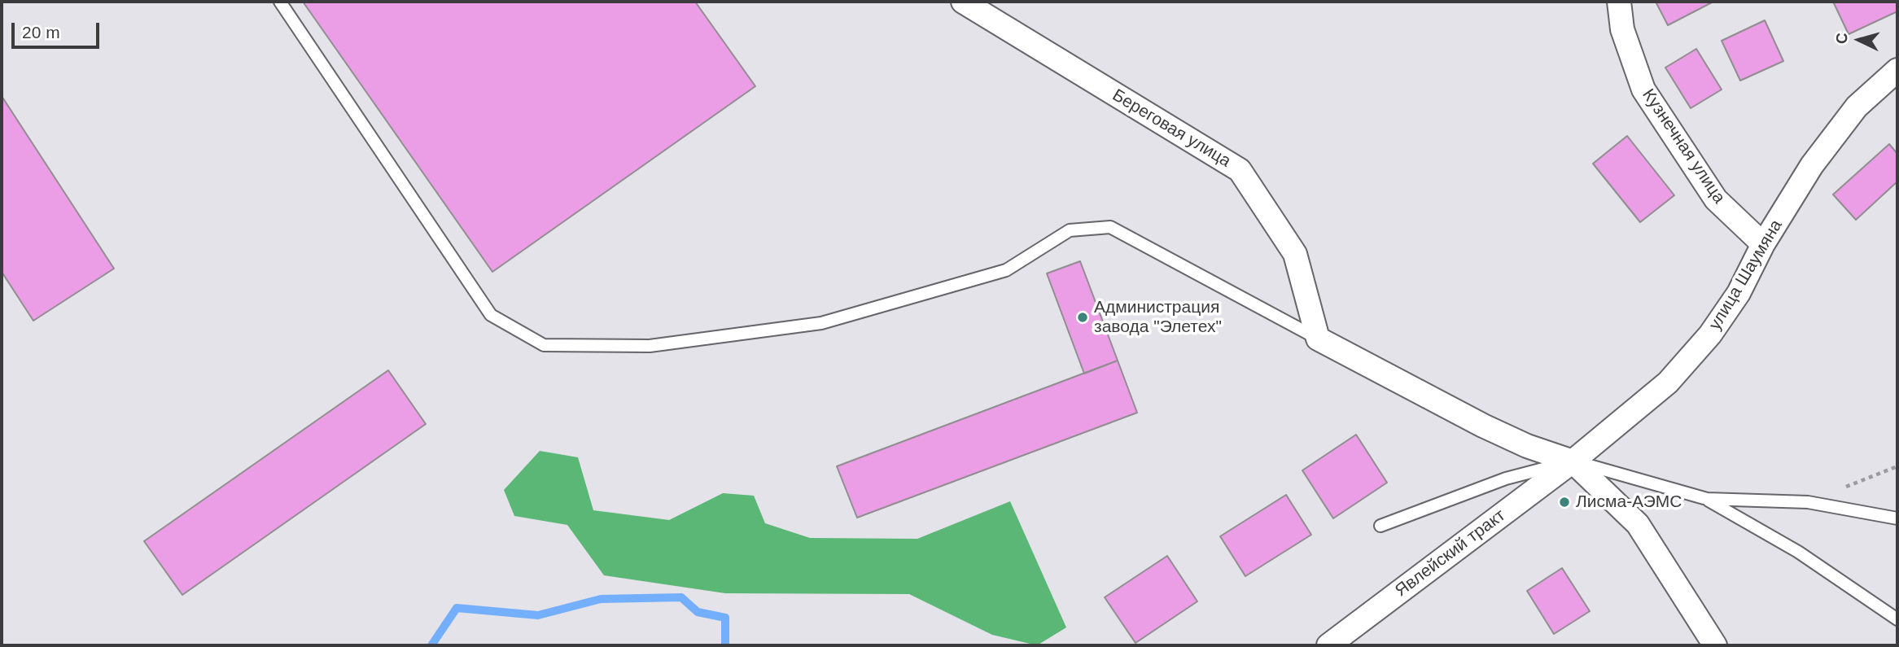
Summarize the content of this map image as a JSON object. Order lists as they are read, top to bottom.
{
  "streets": {
    "street": [
      "Береговая улица",
      "Кузнечная улица",
      "улица Шаумяна",
      "Явлейский тракт"
    ]
  },
  "crossings": [
    ["Кузнечная улица", "улица Шаумяна"],
    ["улица Шаумяна", "Явлейский тракт"]
  ],
  "places": ["Администрация завода \"Элетех\"", "Лисма-АЭМС"],
  "scale_bar": "20 m",
  "north": "left"
}
